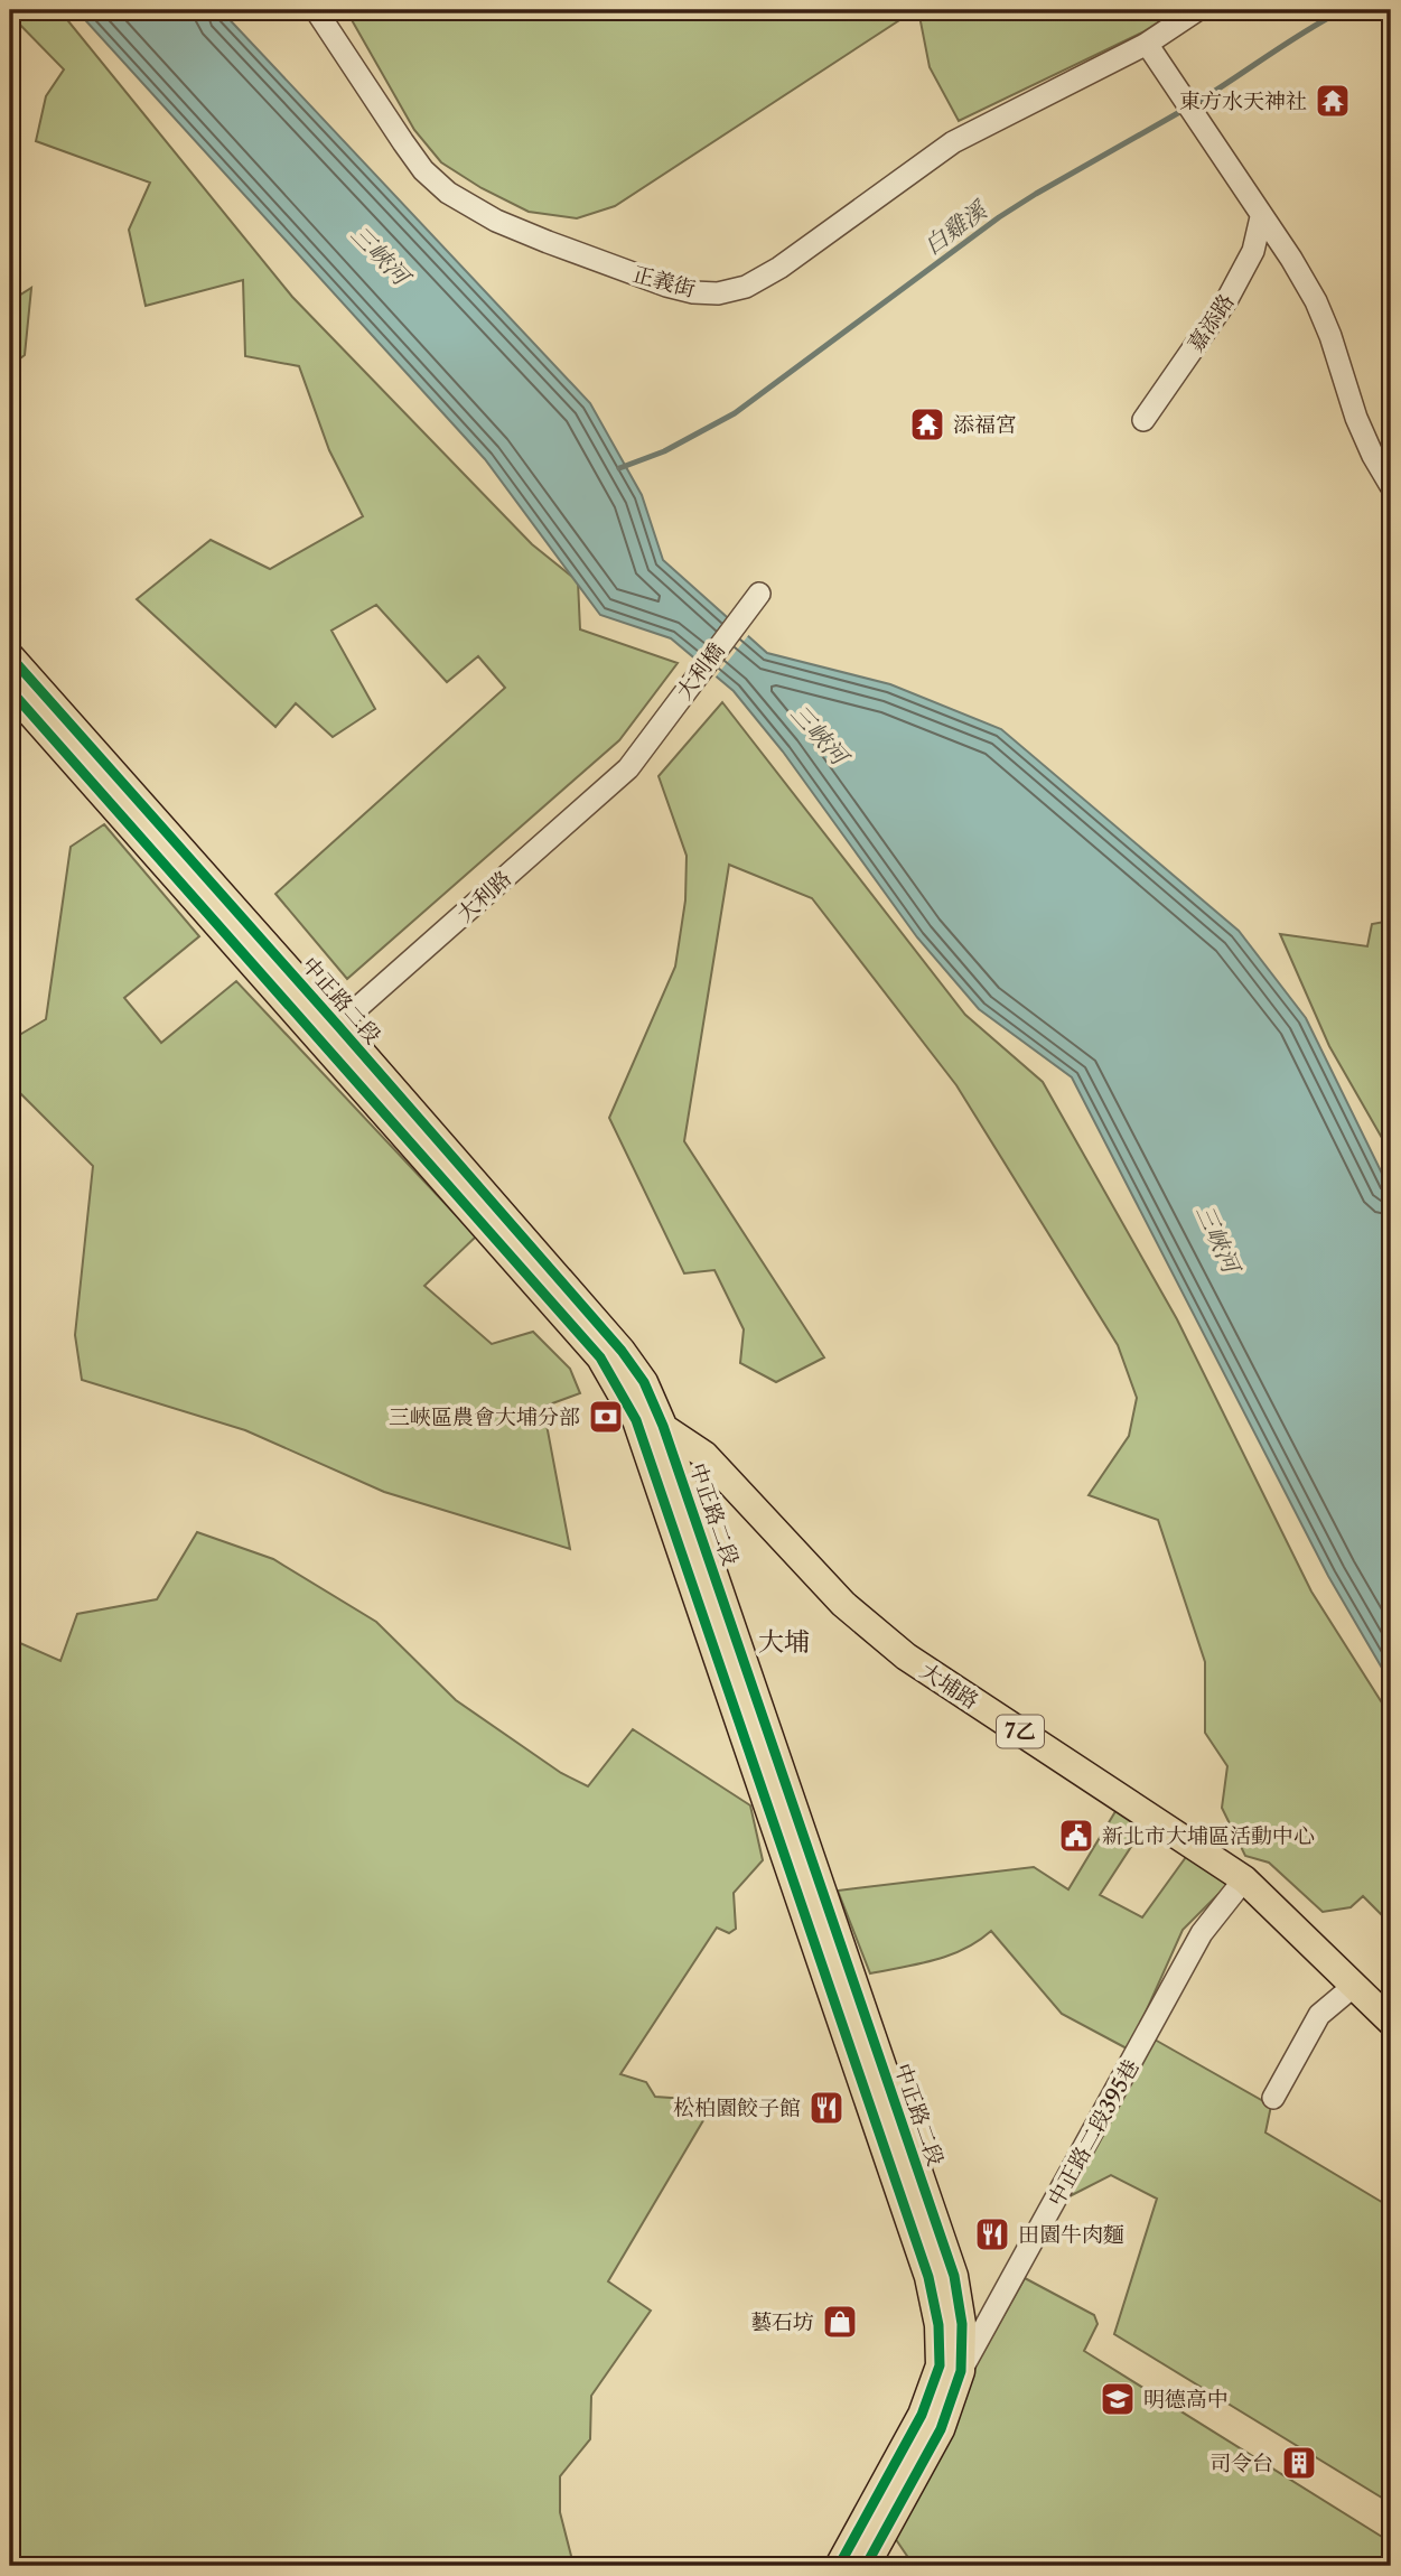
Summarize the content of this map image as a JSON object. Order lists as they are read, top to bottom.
{
  "streets": {
    "main road": ["中正路二段", "大埔路", "7乙"],
    "street": [
      "正義街",
      "嘉添路",
      "大利橋",
      "大利路",
      "中正路二段395巷"
    ]
  },
  "crossings": [
    ["大利橋", "大利路"],
    ["大利路", "中正路二段"],
    ["中正路二段", "大埔路"],
    ["中正路二段", "中正路二段395巷"],
    ["大埔路", "中正路二段395巷"]
  ],
  "districts": ["大埔"],
  "water": ["白雞溪", "三峽河"],
  "places": {
    "temple": ["東方水天神社", "添福宮"],
    "bank": ["三峽區農會大埔分部"],
    "public building": ["新北市大埔區活動中心"],
    "restaurant": ["松柏園餃子館", "田園牛肉麵"],
    "shop": ["藝石坊"],
    "school or university": ["明德高中"],
    "building": ["司令台"]
  }
}
